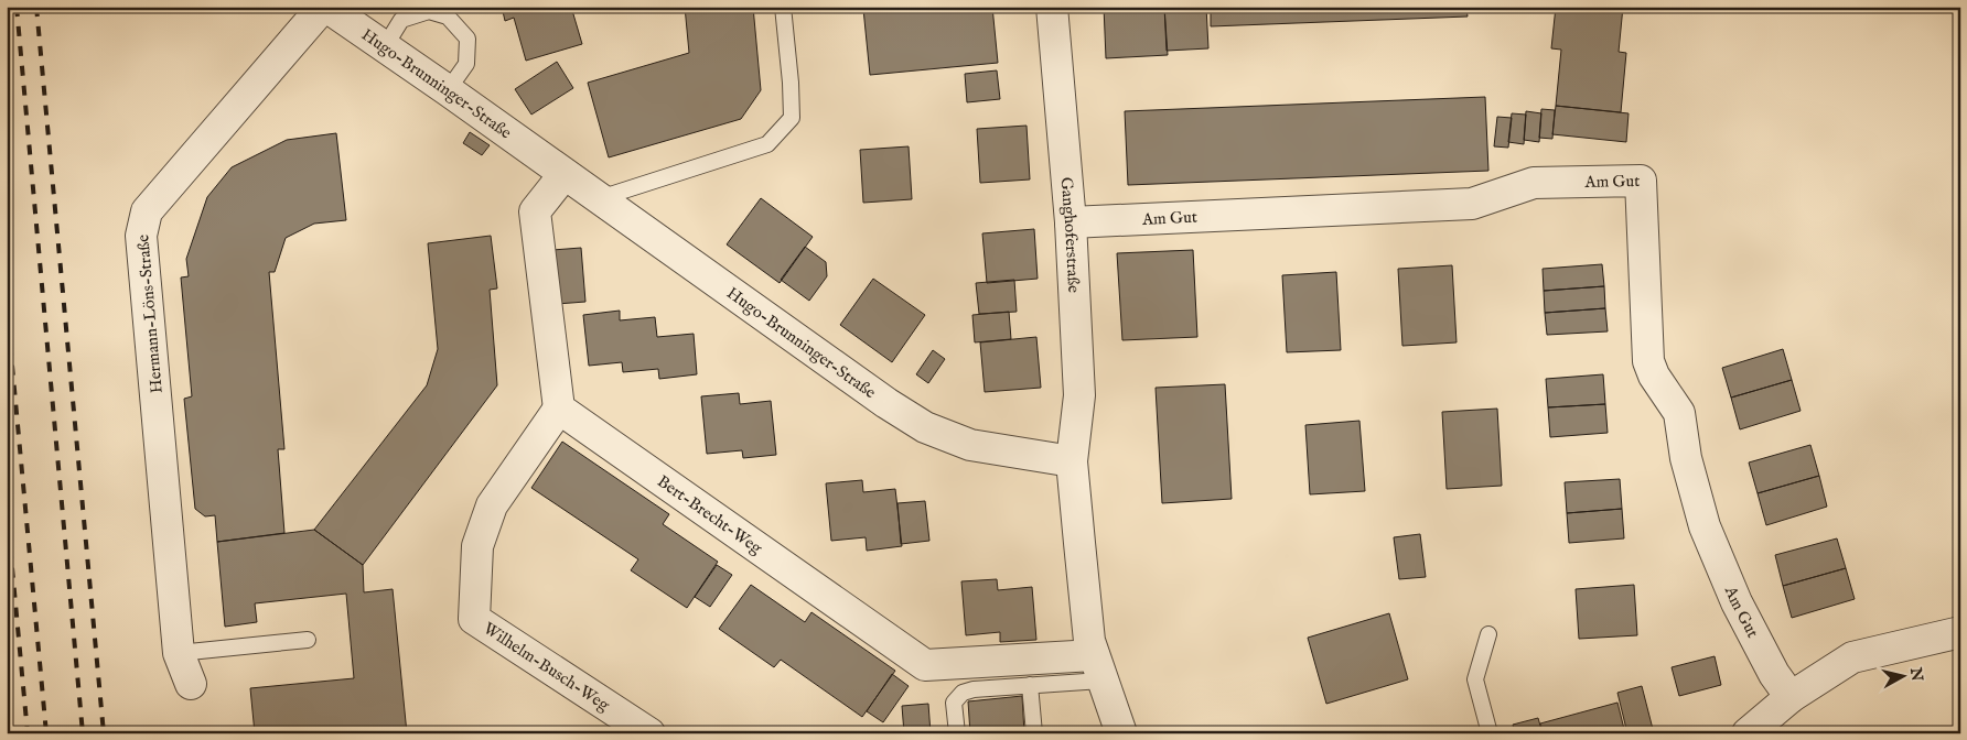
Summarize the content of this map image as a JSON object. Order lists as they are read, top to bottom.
{
  "streets": {
    "street": [
      "Hugo-Brunninger-Straße",
      "Am Gut",
      "Ganghoferstraße",
      "Hermann-Löns-Straße",
      "Bert-Brecht-Weg",
      "Wilhelm-Busch-Weg"
    ]
  },
  "crossings": [
    ["Hugo-Brunninger-Straße", "Ganghoferstraße"],
    ["Hugo-Brunninger-Straße", "Hermann-Löns-Straße"],
    ["Am Gut", "Ganghoferstraße"],
    ["Bert-Brecht-Weg", "Wilhelm-Busch-Weg"]
  ],
  "north": "right"
}
